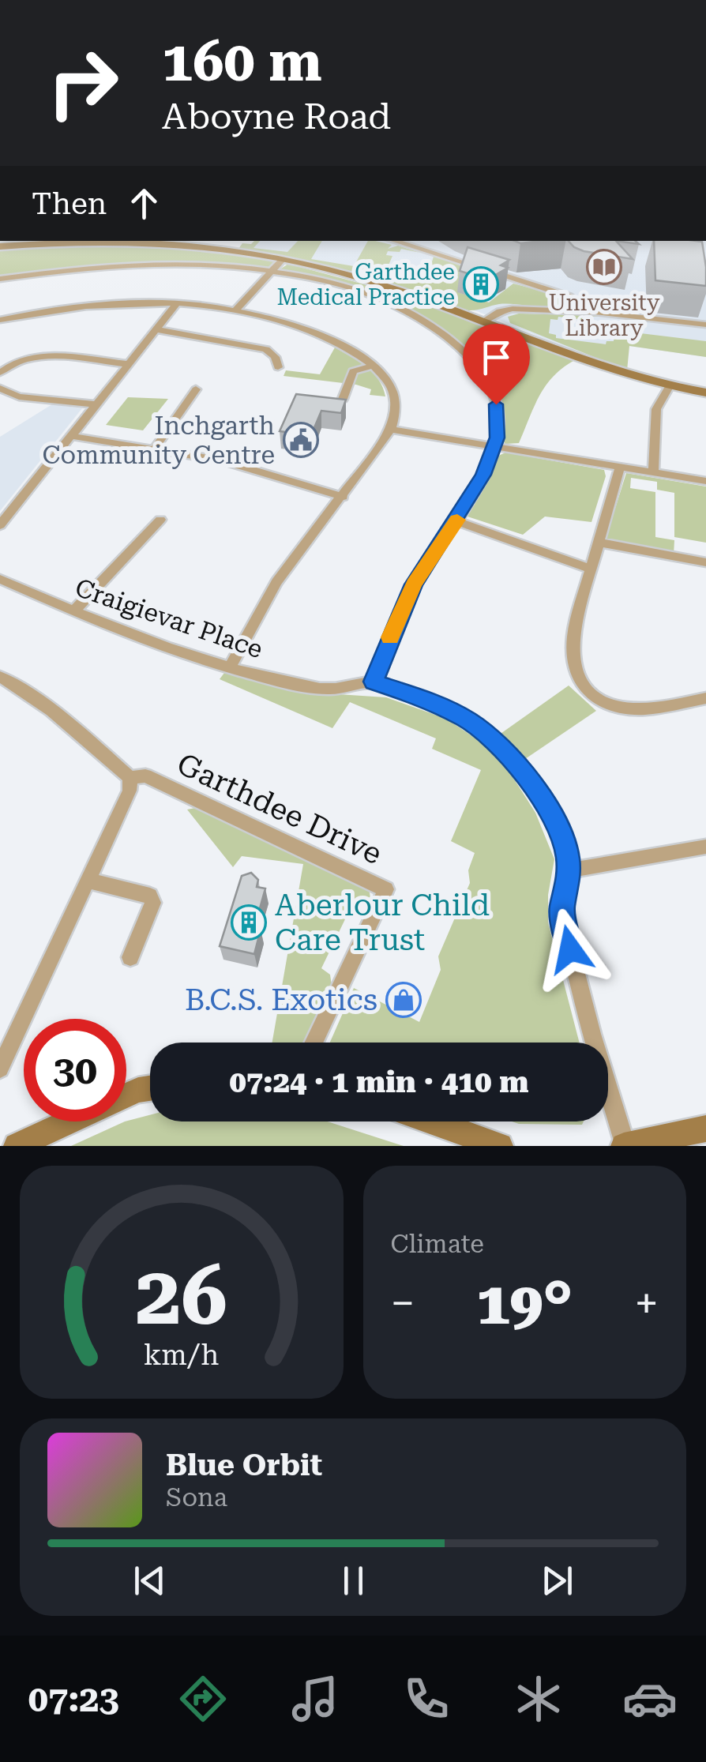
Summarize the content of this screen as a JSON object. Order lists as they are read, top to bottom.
{
  "streets": {
    "street": ["Craigievar Place", "Garthdee Drive"]
  },
  "places": {
    "library": ["University Library"],
    "building": ["Garthdee Medical Practice", "Aberlour Child Care Trust"],
    "public building": ["Inchgarth Community Centre"],
    "shop": ["B.C.S. Exotics"]
  },
  "page": {
    "turn": ["160 m", "Aboyne Road"],
    "then": "Then",
    "limit": "30",
    "trip": "07:24 · 1 min · 410 m",
    "tile": "Climate",
    "heat": ["−", "19°", "+"],
    "song": ["Blue Orbit", "Sona"],
    "tabs": "07:23",
    "gauge": ["26", "km/h"]
  }
}
